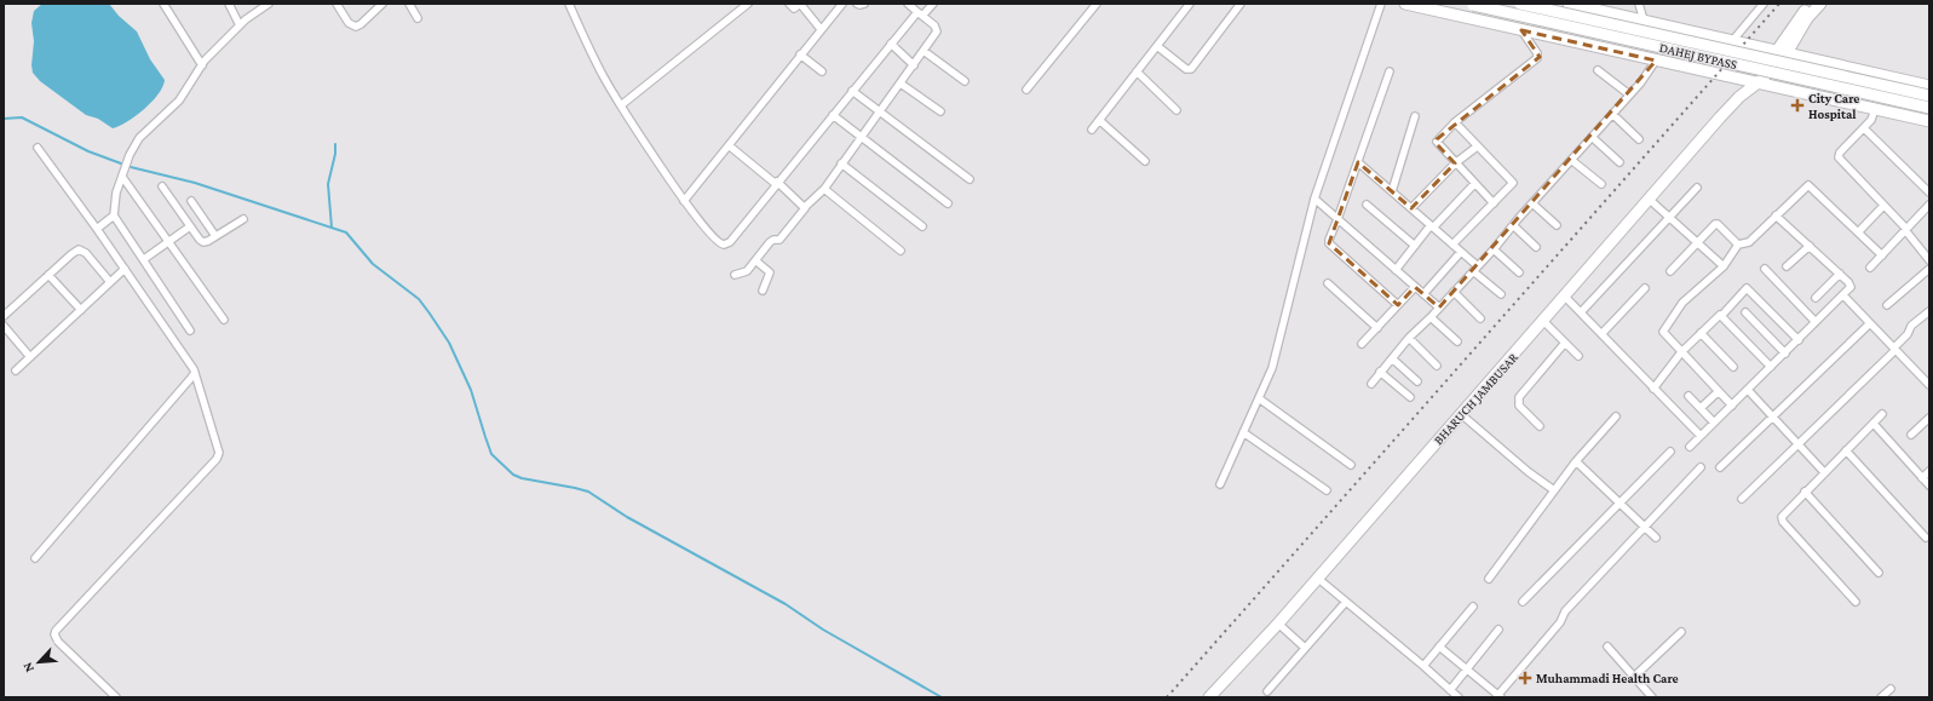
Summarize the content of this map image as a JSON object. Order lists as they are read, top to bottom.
{
  "streets": {
    "main road": ["DAHEJ BYPASS", "BHARUCH JAMBUSAR"]
  },
  "places": {
    "health": ["City Care Hospital", "Muhammadi Health Care"]
  },
  "north": "bottom left"
}
